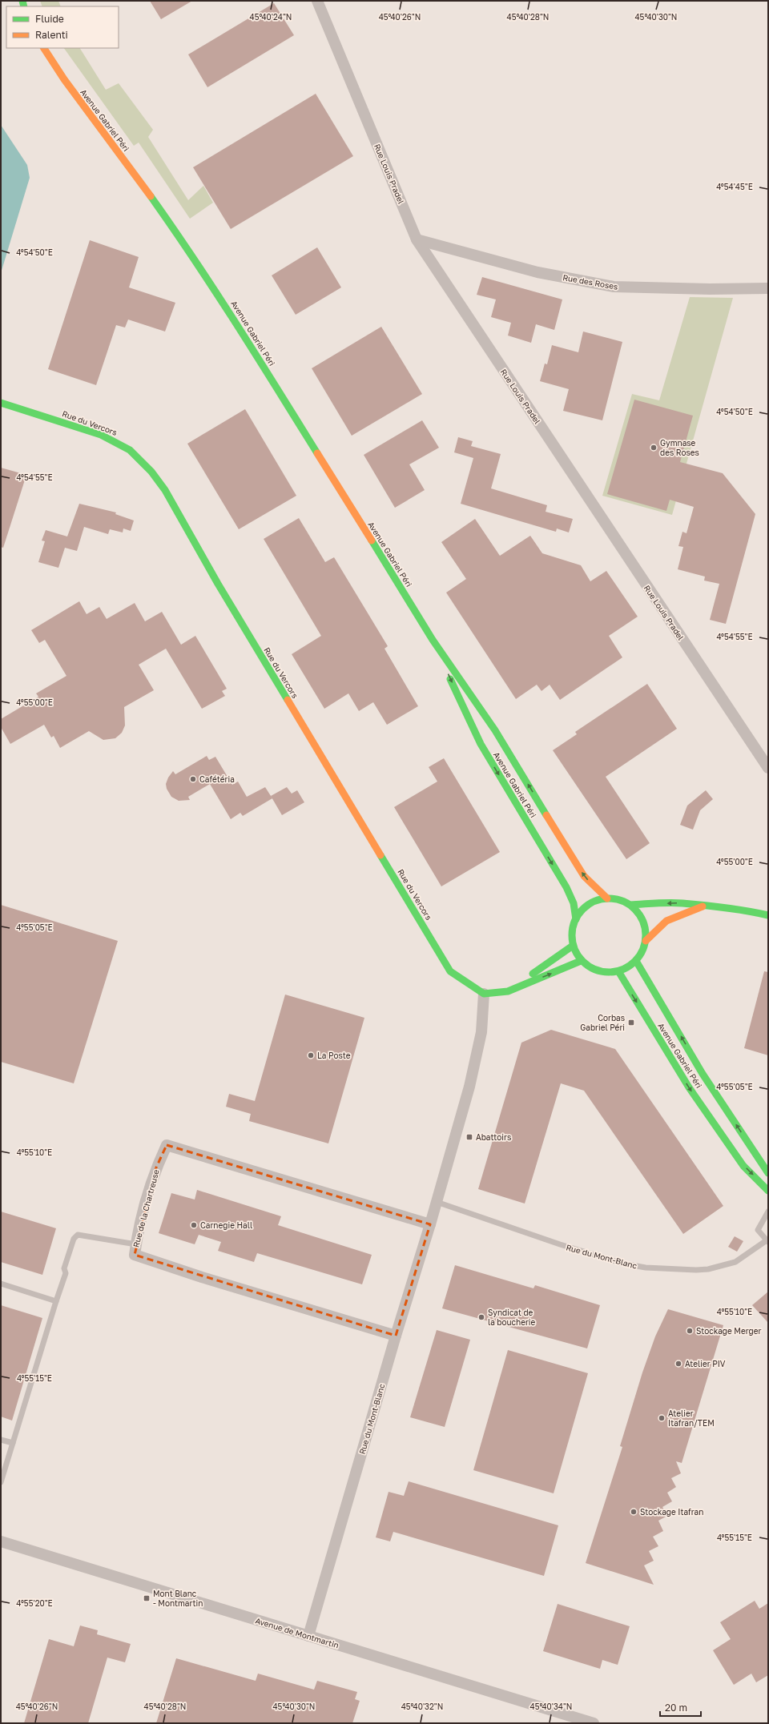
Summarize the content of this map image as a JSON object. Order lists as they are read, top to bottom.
{
  "streets": {
    "main road": ["Avenue Gabriel Péri", "Rue du Vercors"],
    "street": [
      "Rue Louis Pradel",
      "Rue des Roses",
      "Rue de la Chartreuse",
      "Rue du Mont-Blanc",
      "Avenue de Montmartin"
    ]
  },
  "crossings": [
    ["Rue Louis Pradel", "Rue des Roses"],
    ["Rue du Vercors", "Rue du Mont-Blanc"],
    ["Rue de la Chartreuse", "Rue du Mont-Blanc"],
    ["Rue du Mont-Blanc", "Avenue de Montmartin"]
  ],
  "places": {
    "other": [
      "Gymnase des Roses",
      "Cafétéria",
      "La Poste",
      "Carnegie Hall",
      "Syndicat de la boucherie",
      "Stockage Merger",
      "Atelier PIV",
      "Atelier Itafran/TEM",
      "Stockage Itafran"
    ],
    "transit": ["Corbas Gabriel Péri", "Abattoirs", "Mont Blanc - Montmartin"]
  },
  "legend": ["Fluide", "Ralenti"],
  "scale_bar": "20 m",
  "coordinates": [
    "45°40'24\"N",
    "45°40'26\"N",
    "45°40'28\"N",
    "45°40'30\"N",
    "4°54'45\"E",
    "4°54'50\"E",
    "4°54'55\"E",
    "4°55'00\"E",
    "4°55'05\"E",
    "4°55'10\"E",
    "4°55'15\"E",
    "4°55'20\"E",
    "45°40'32\"N",
    "45°40'34\"N"
  ]
}
